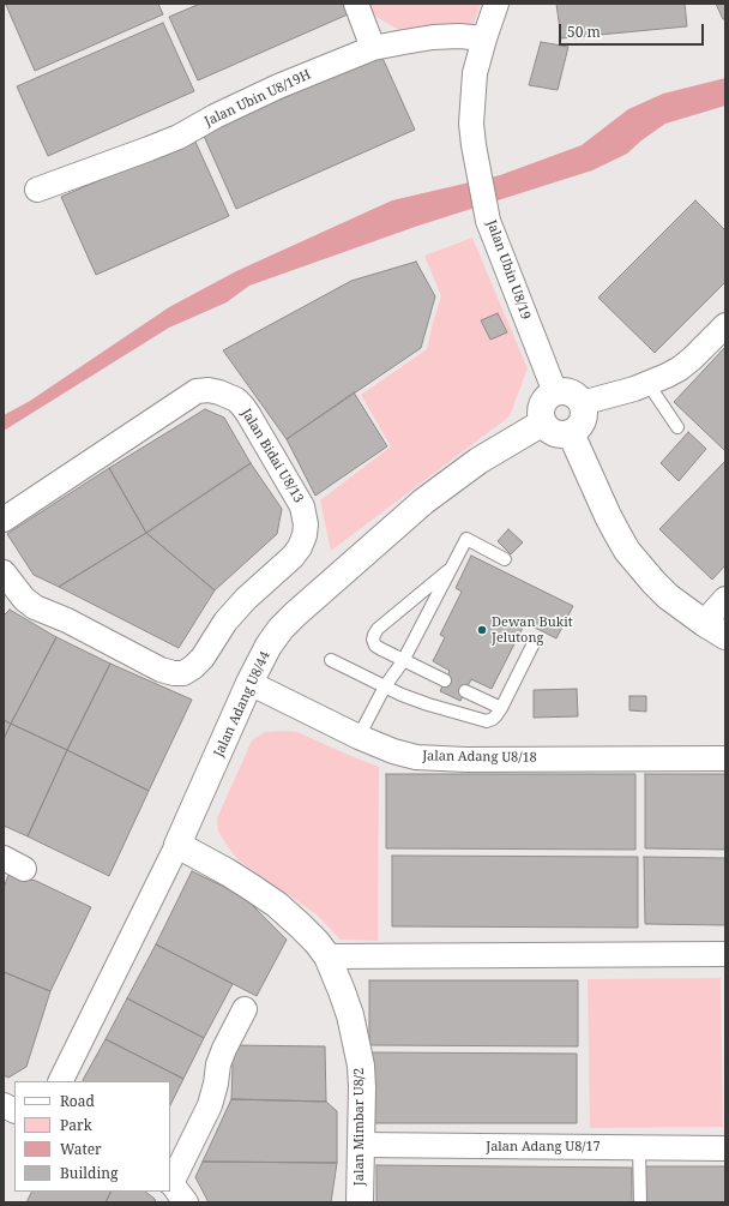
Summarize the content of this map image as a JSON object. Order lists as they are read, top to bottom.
{
  "streets": {
    "street": [
      "Jalan Ubin U8/19H",
      "Jalan Ubin U8/19",
      "Jalan Bidai U8/13",
      "Jalan Adang U8/44",
      "Jalan Adang U8/18",
      "Jalan Mimbar U8/2",
      "Jalan Adang U8/17"
    ]
  },
  "crossings": [
    ["Jalan Ubin U8/19H", "Jalan Ubin U8/19"],
    ["Jalan Ubin U8/19", "Jalan Adang U8/44"],
    ["Jalan Adang U8/44", "Jalan Adang U8/18"],
    ["Jalan Adang U8/44", "Jalan Mimbar U8/2"],
    ["Jalan Mimbar U8/2", "Jalan Adang U8/17"]
  ],
  "places": ["Dewan Bukit Jelutong"],
  "legend": [
    "Road",
    "Park",
    "Water",
    "Building"
  ],
  "scale_bar": "50 m"
}
